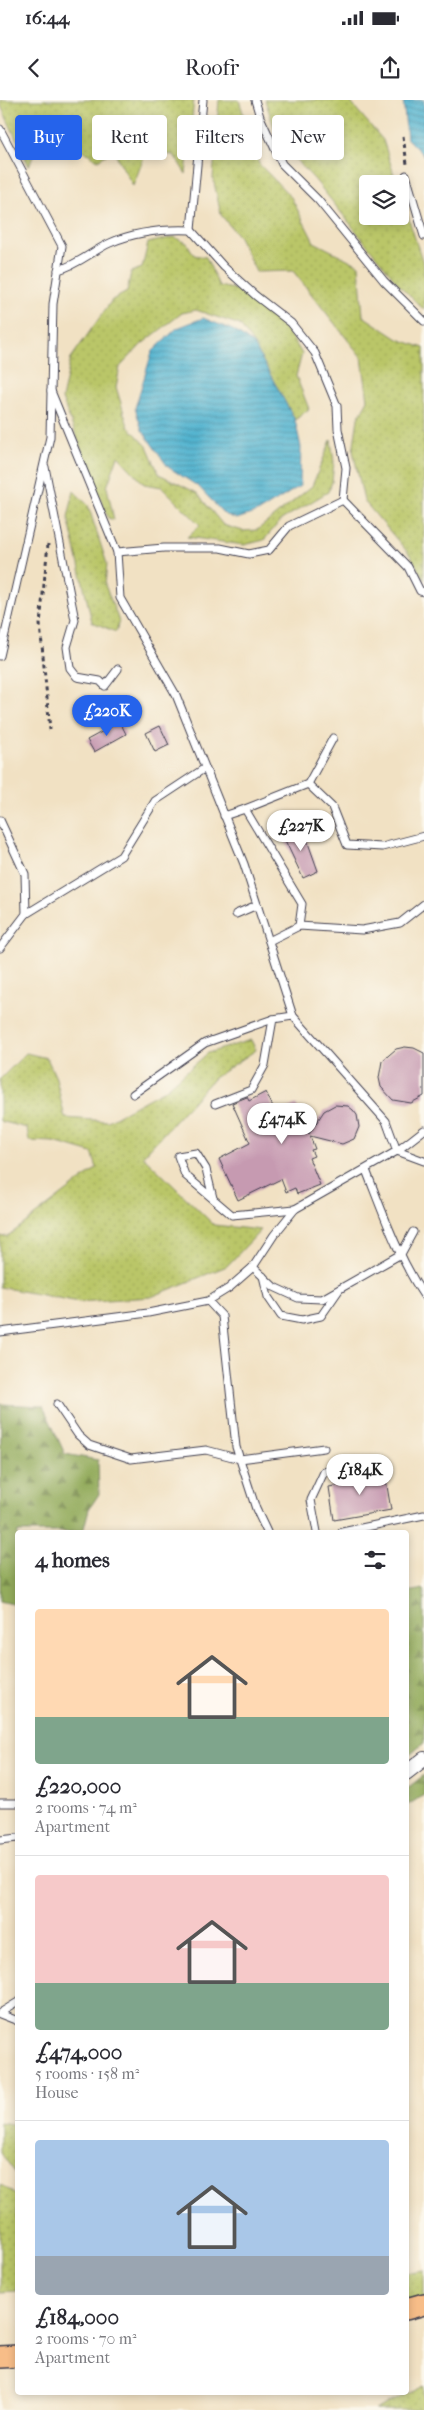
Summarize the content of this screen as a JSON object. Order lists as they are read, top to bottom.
{
  "page": {
    "status": "16:44",
    "header": "Roofr",
    "chip": [
      "Buy",
      "Rent",
      "Filters",
      "New"
    ],
    "price": [
      "£220K",
      "£227K",
      "£474K",
      "£184K"
    ],
    "heading": "4 homes",
    "list": [
      {
        "name": "£220,000",
        "note": "2 rooms · 74 m² · Apartment"
      },
      {
        "name": "£474,000",
        "note": "5 rooms · 158 m² · House"
      },
      {
        "name": "£184,000",
        "note": "2 rooms · 70 m² · Apartment"
      }
    ]
  }
}
